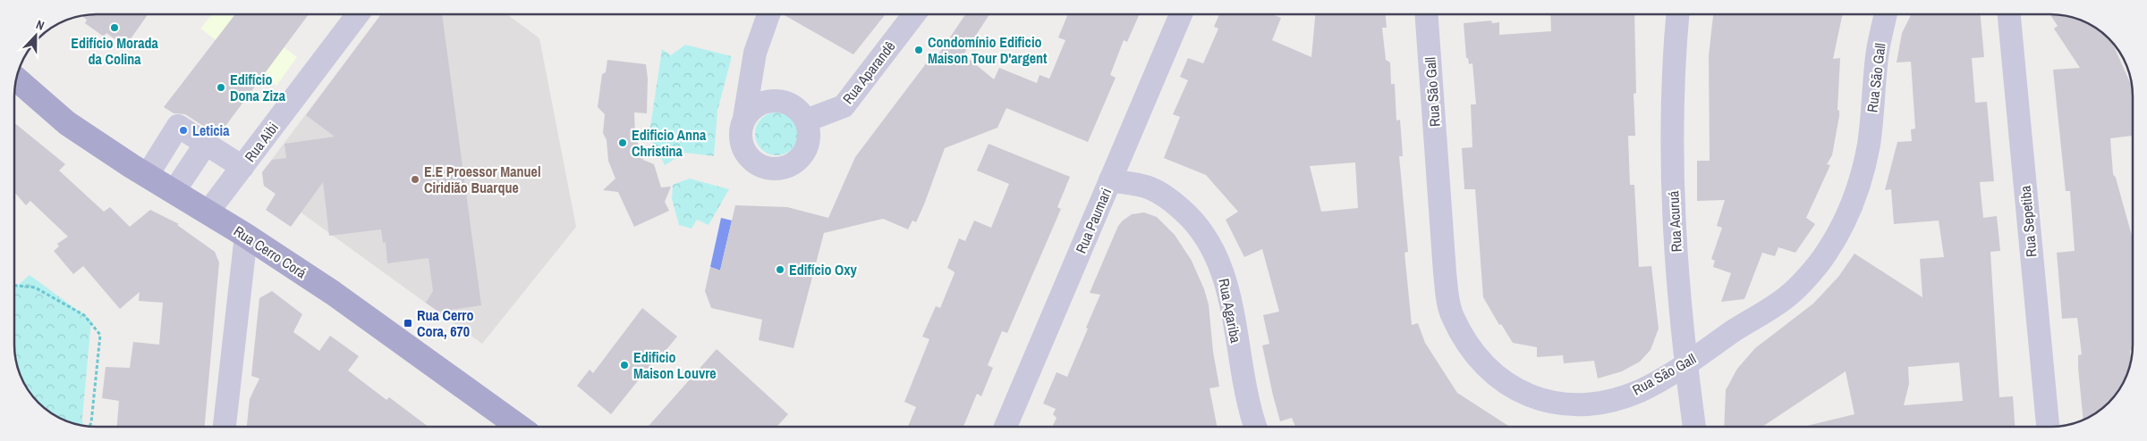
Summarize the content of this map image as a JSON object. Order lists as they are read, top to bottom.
{
  "streets": {
    "main road": ["Rua Cerro Corá"],
    "street": [
      "Rua Aparandê",
      "Rua São Gall",
      "Rua Aibi",
      "Rua Paumari",
      "Rua Acuruá",
      "Rua Sepetiba",
      "Rua Agariba"
    ]
  },
  "crossings": [
    ["Rua São Gall", "Rua Acuruá"],
    ["Rua Aibi", "Rua Cerro Corá"],
    ["Rua Paumari", "Rua Agariba"]
  ],
  "places": {
    "other": [
      "Edifício Morada da Colina",
      "Condomínio Edificio Maison Tour D'argent",
      "Edifício Dona Ziza",
      "Leticia",
      "Edificio Anna Christina",
      "E.E Proessor Manuel Ciridião Buarque",
      "Edifício Oxy",
      "Edificio Maison Louvre"
    ],
    "transit": ["Rua Cerro Cora, 670"]
  },
  "north": "top"
}
